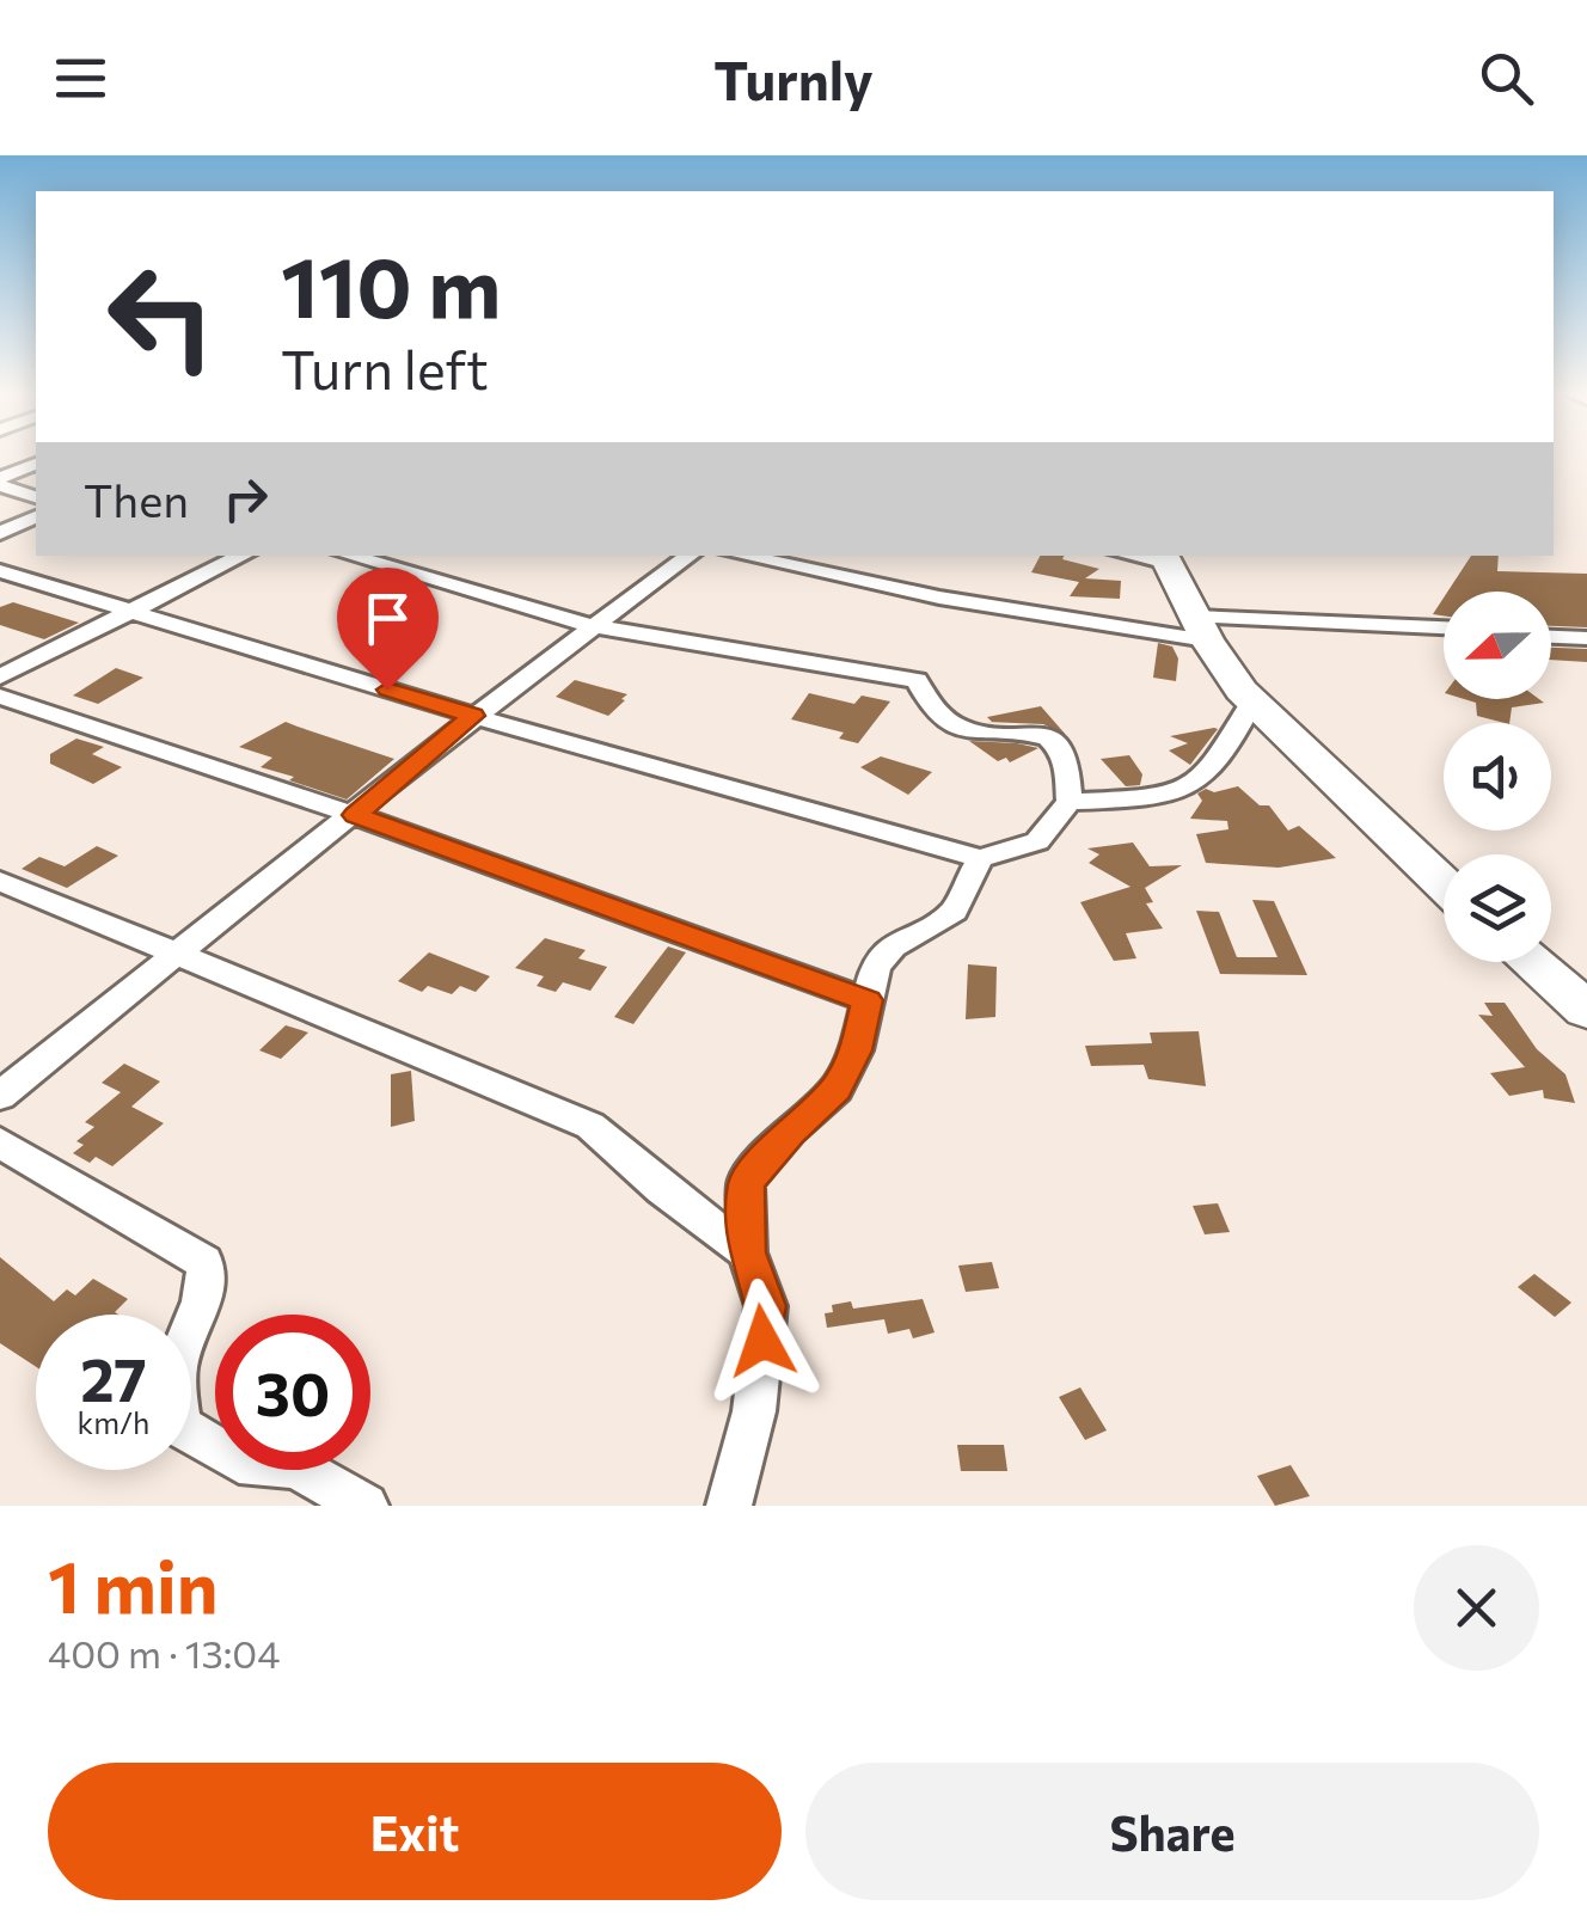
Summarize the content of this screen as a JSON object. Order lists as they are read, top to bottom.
{
  "north": "left",
  "page": {
    "header": "Turnly",
    "turn": ["110 m", "Turn left"],
    "then": "Then",
    "speed": "27 km/h",
    "limit": "30",
    "heading": ["1 min", "400 m · 13:04"],
    "buttons": ["Exit", "Share"]
  }
}
